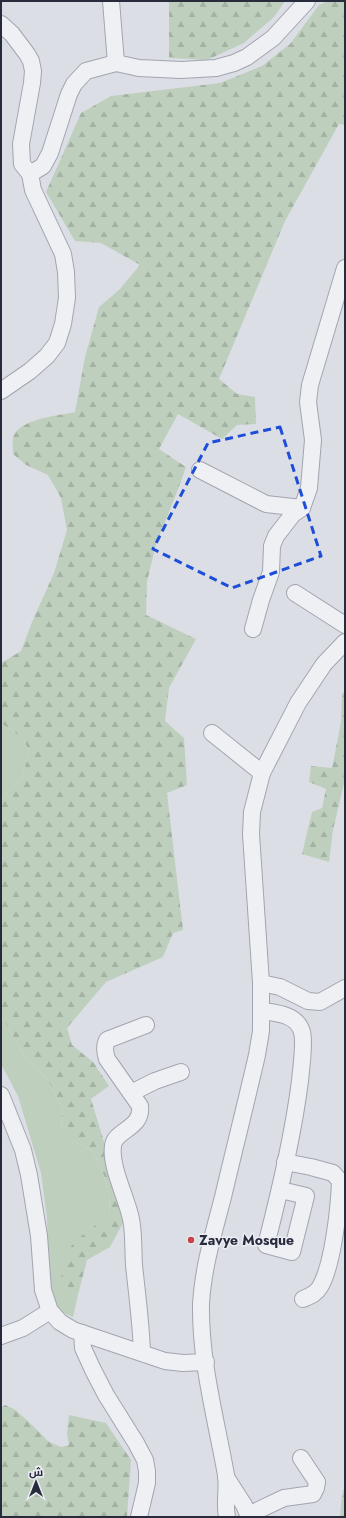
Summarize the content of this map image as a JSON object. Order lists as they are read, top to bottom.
{
  "places": ["Zavye Mosque"],
  "north": "top"
}
